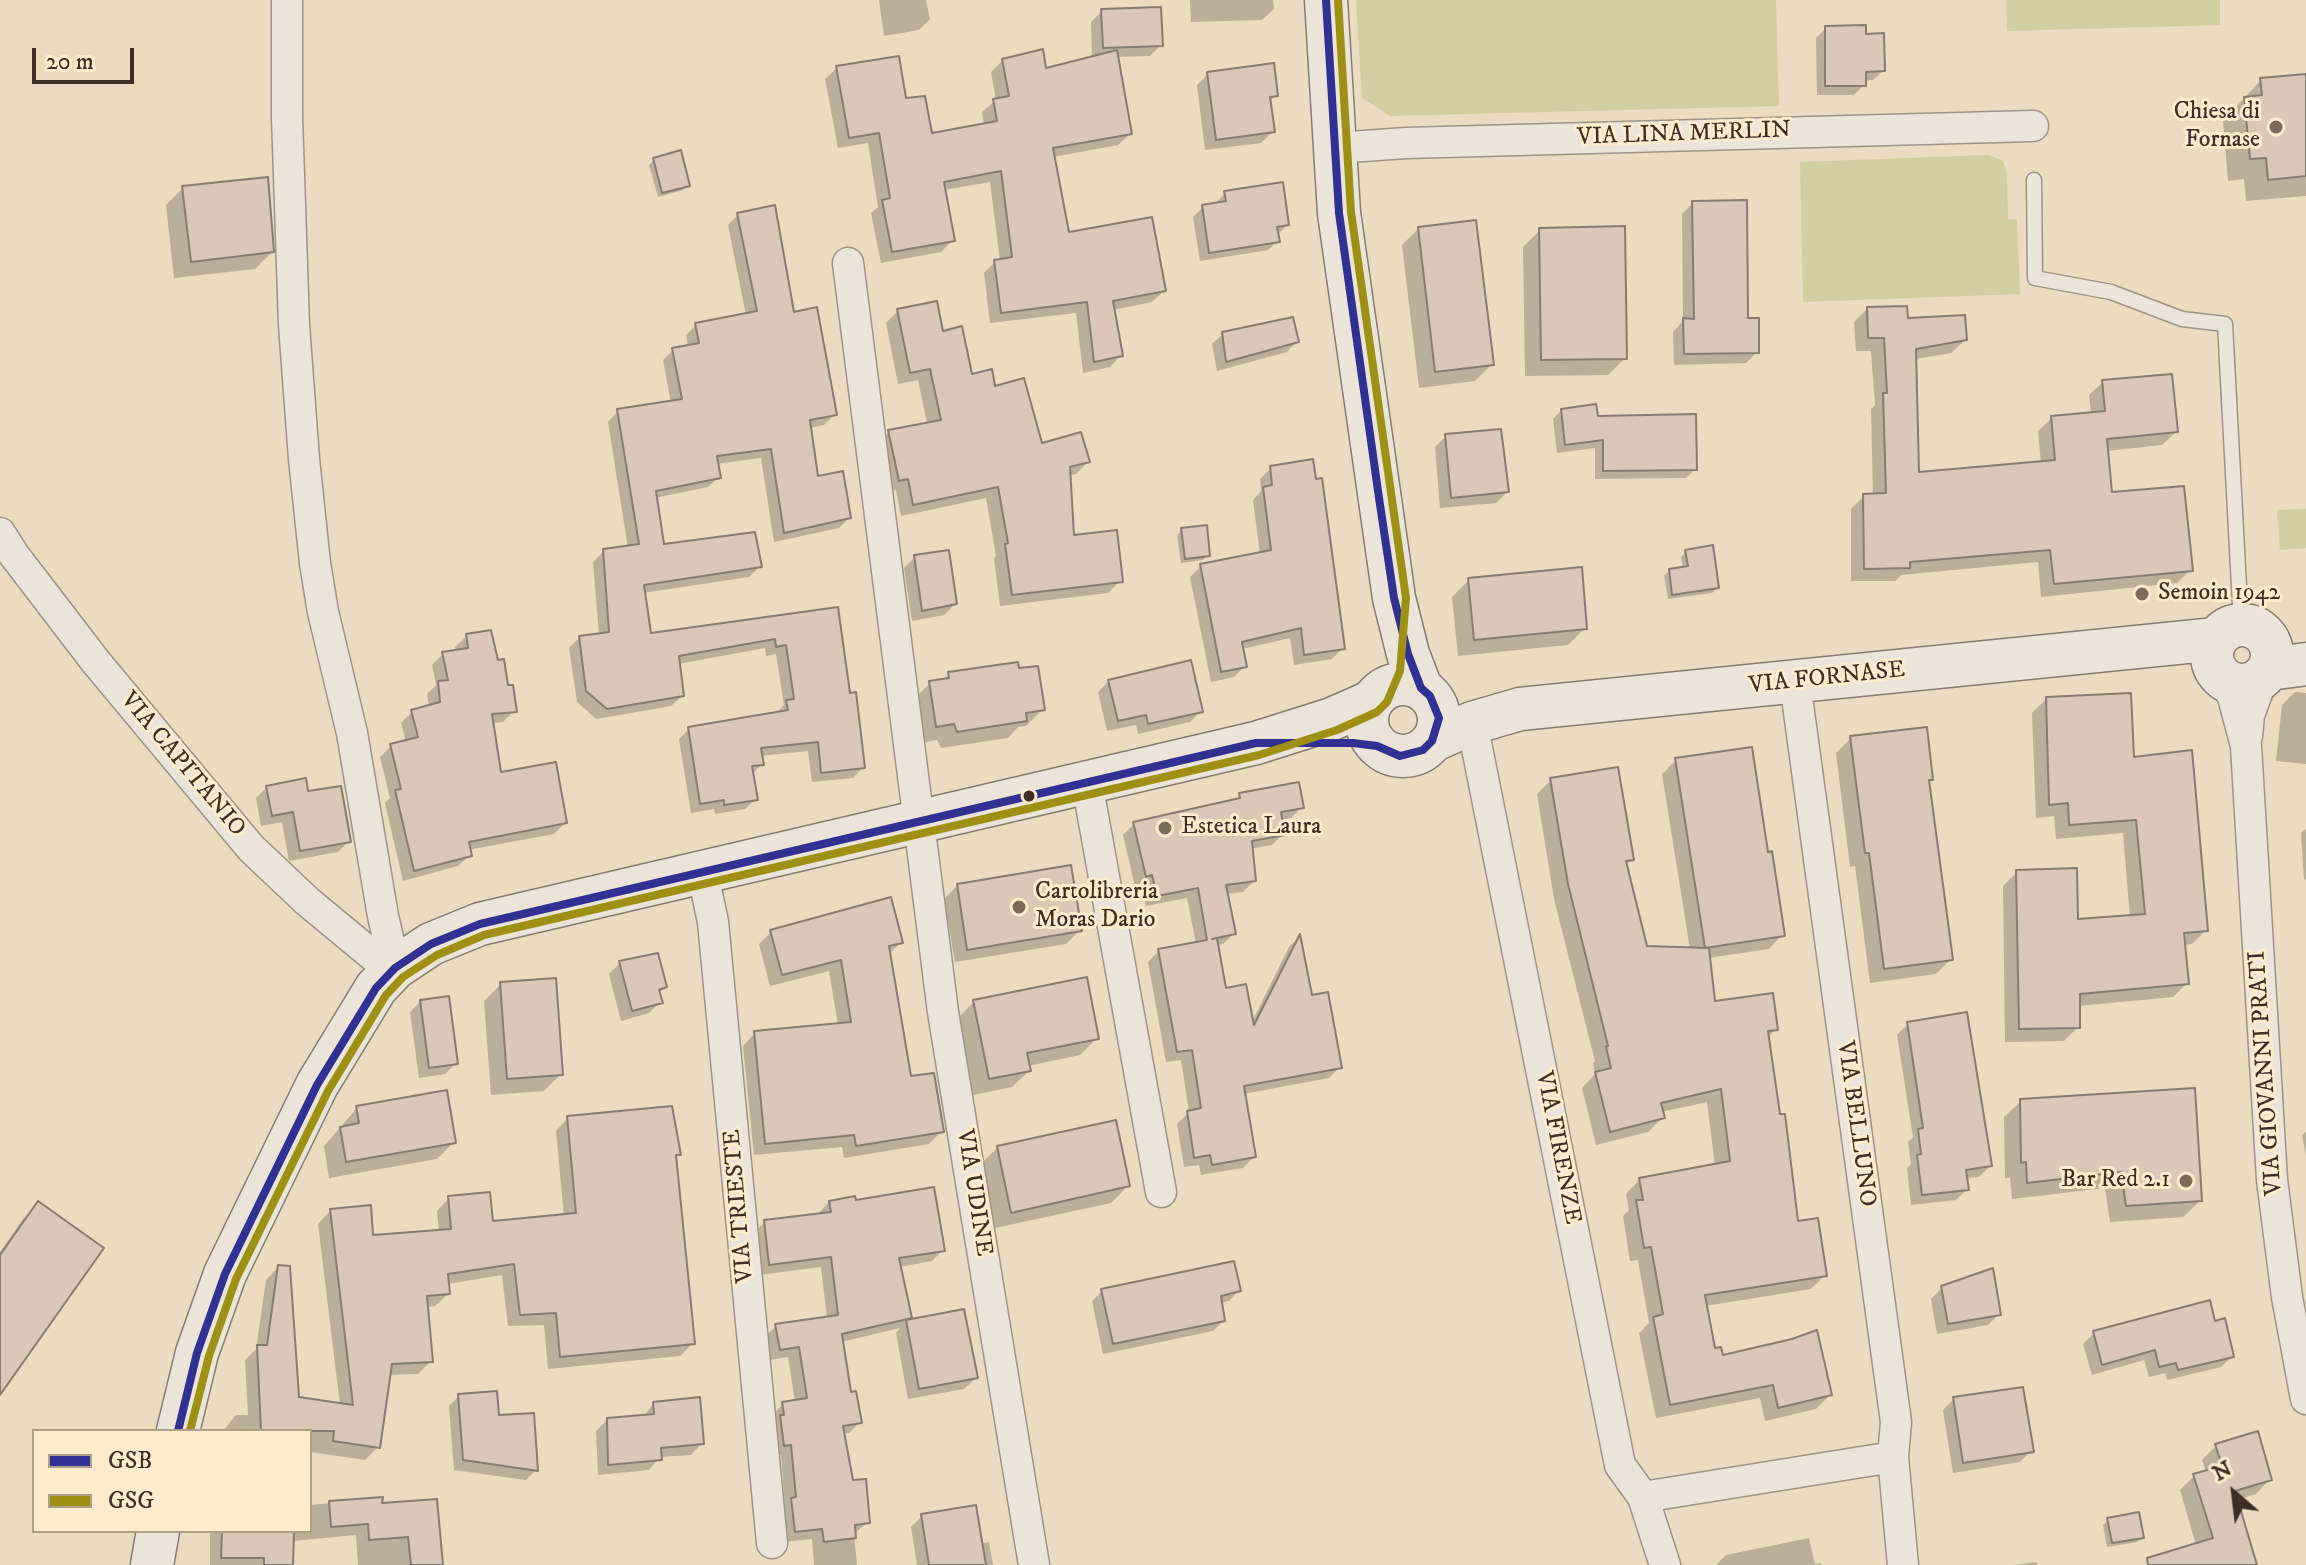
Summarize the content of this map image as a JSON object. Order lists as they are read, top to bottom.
{
  "streets": {
    "street": [
      "VIA LINA MERLIN",
      "VIA FORNASE",
      "VIA CAPITANIO",
      "VIA GIOVANNI PRATI",
      "VIA BELLUNO",
      "VIA FIRENZE",
      "VIA UDINE",
      "VIA TRIESTE"
    ]
  },
  "crossings": [
    ["VIA FORNASE", "VIA CAPITANIO"],
    ["VIA FORNASE", "VIA GIOVANNI PRATI"],
    ["VIA FORNASE", "VIA BELLUNO"],
    ["VIA FORNASE", "VIA FIRENZE"],
    ["VIA FORNASE", "VIA UDINE"],
    ["VIA FORNASE", "VIA TRIESTE"]
  ],
  "places": [
    "Chiesa di Fornase",
    "Semoin 1942",
    "Estetica Laura",
    "Cartolibreria Moras Dario",
    "Bar Red 2.1"
  ],
  "lines": ["transit line GSB", "transit line GSG"],
  "legend": ["GSB", "GSG"],
  "scale_bar": "20 m",
  "north": "top left"
}
